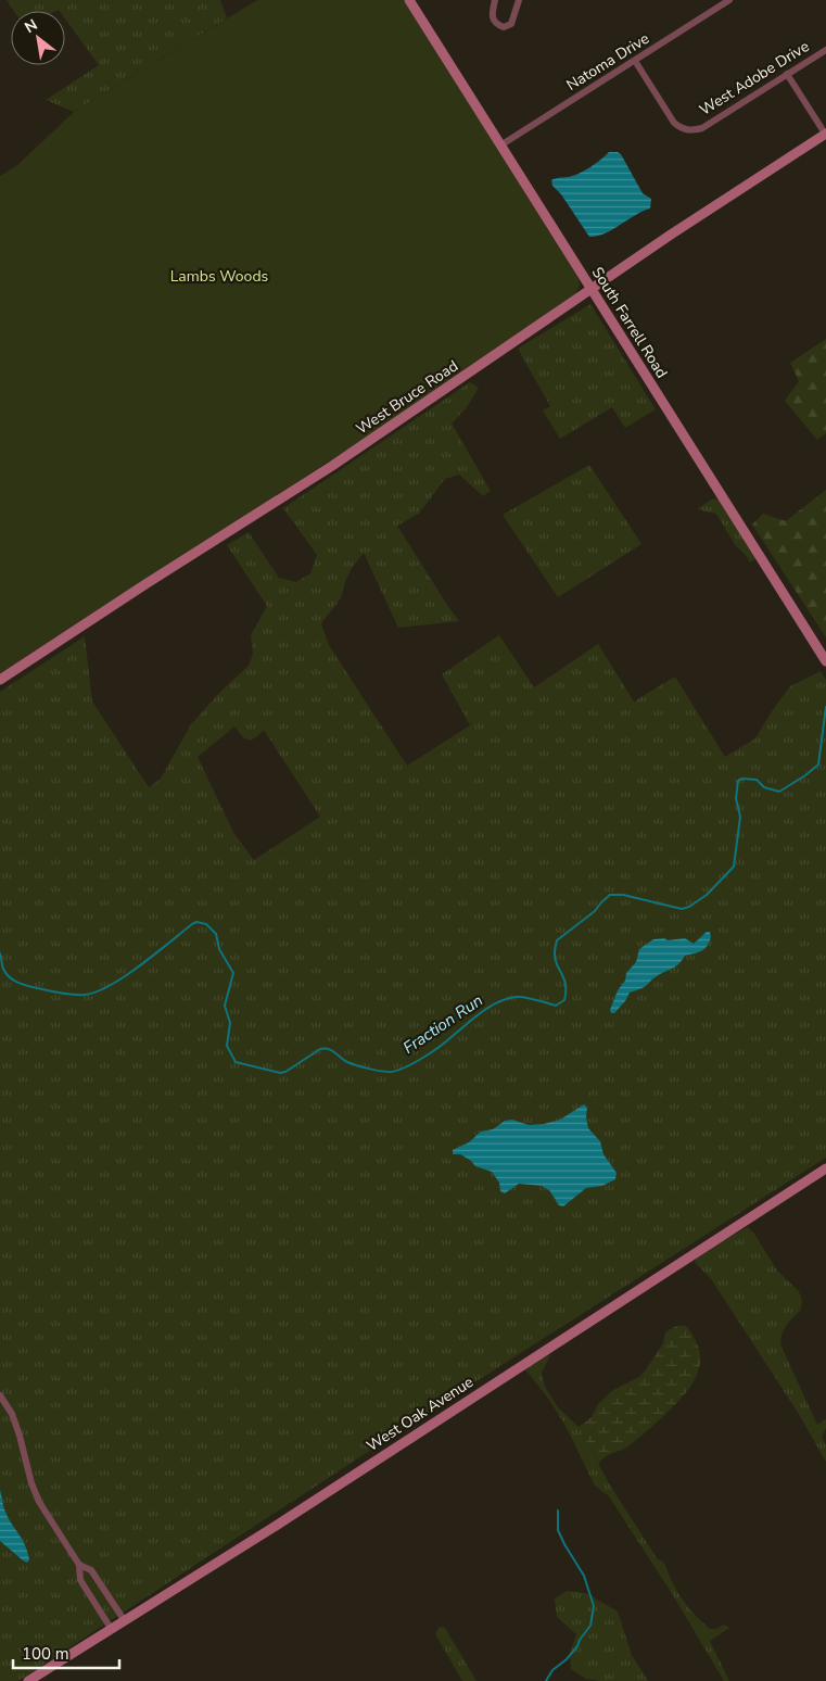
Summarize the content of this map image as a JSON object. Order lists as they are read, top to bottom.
{
  "streets": {
    "street": [
      "Natoma Drive",
      "West Adobe Drive",
      "South Farrell Road",
      "West Bruce Road",
      "West Oak Avenue"
    ]
  },
  "crossings": [
    ["Natoma Drive", "West Adobe Drive"],
    ["Natoma Drive", "South Farrell Road"],
    ["South Farrell Road", "West Bruce Road"]
  ],
  "water": ["Fraction Run"],
  "parks": ["Lambs Woods"],
  "scale_bar": "100 m",
  "north": "top left"
}
